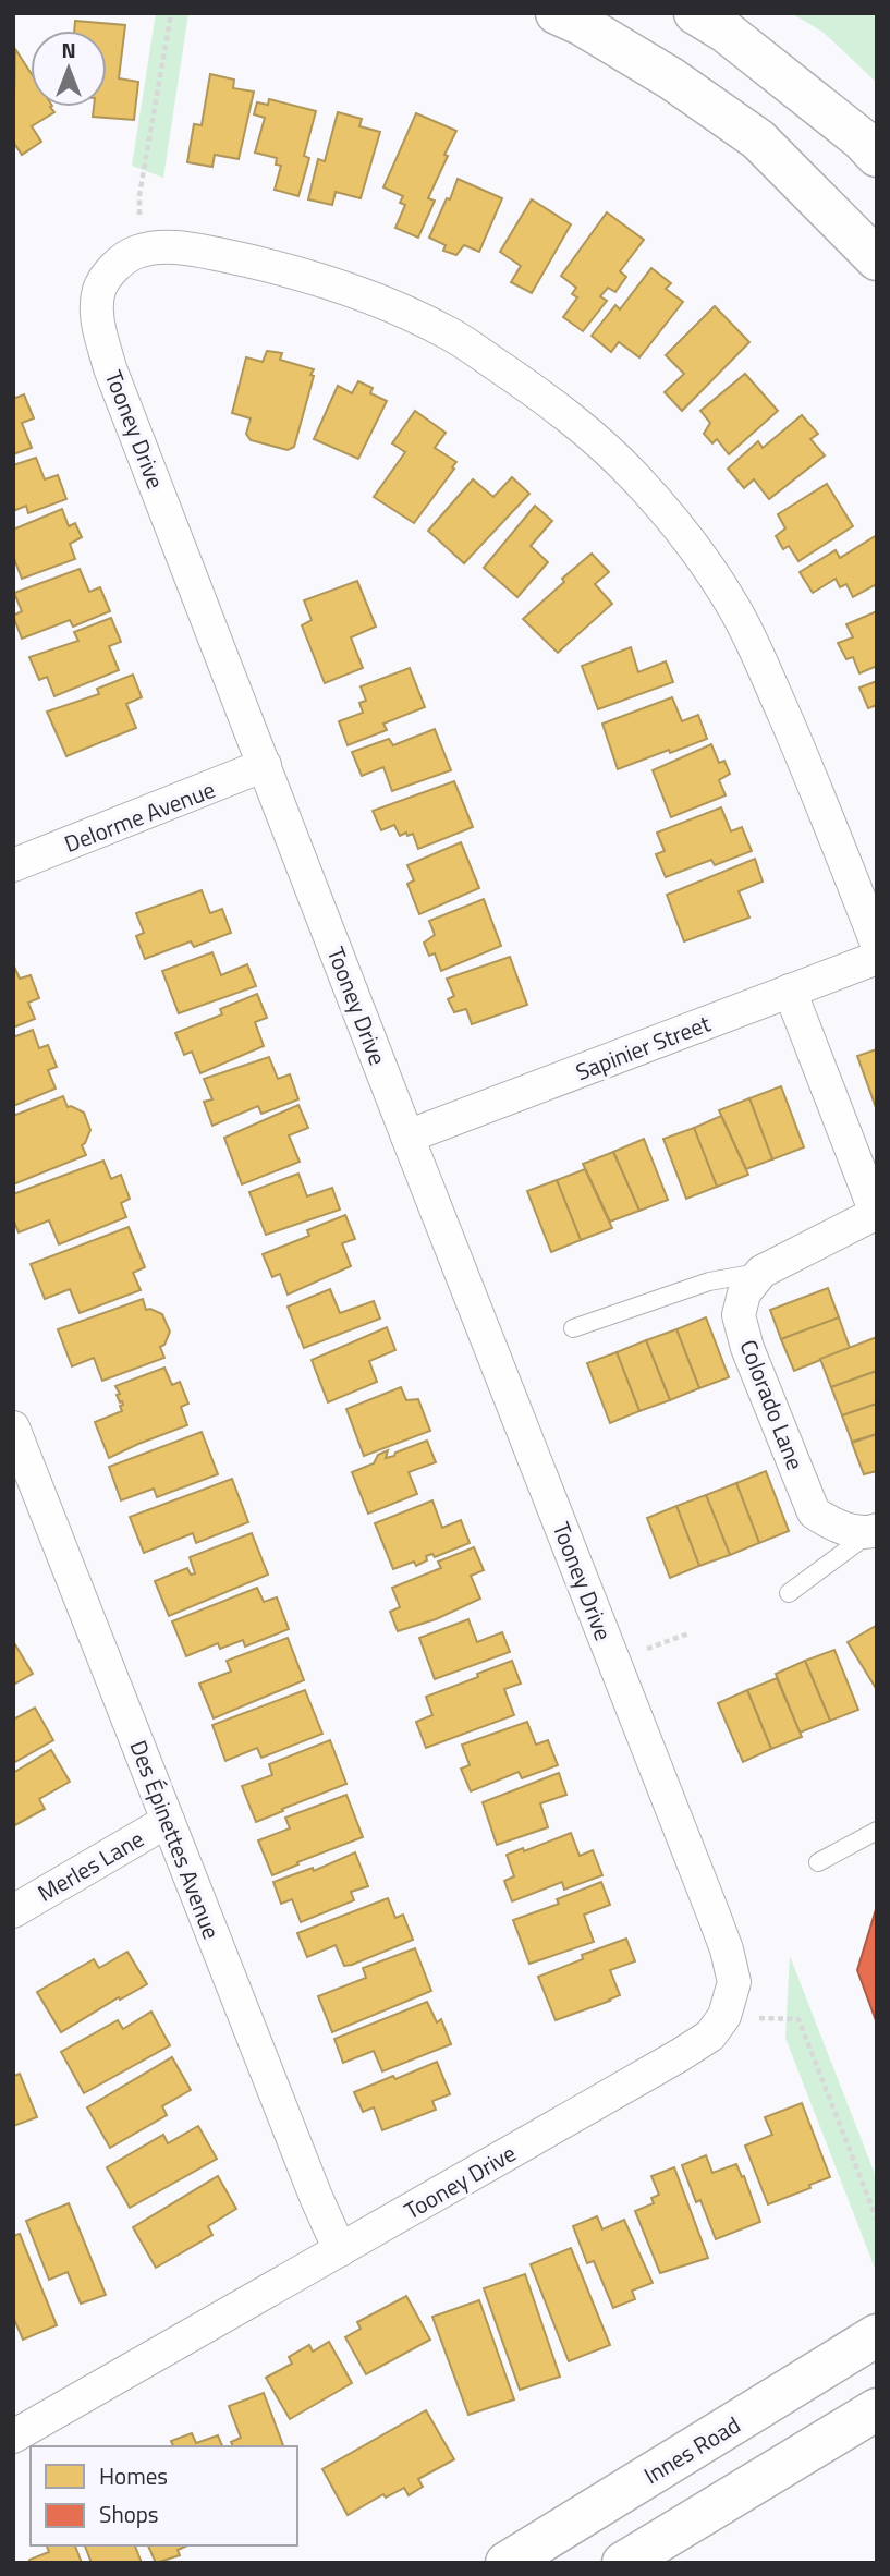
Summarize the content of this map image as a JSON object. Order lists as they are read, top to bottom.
{
  "streets": {
    "main road": ["Innes Road"],
    "street": [
      "Tooney Drive",
      "Delorme Avenue",
      "Sapinier Street",
      "Colorado Lane",
      "Des Épinettes Avenue",
      "Merles Lane"
    ]
  },
  "crossings": [
    ["Tooney Drive", "Delorme Avenue"],
    ["Tooney Drive", "Sapinier Street"],
    ["Tooney Drive", "Des Épinettes Avenue"],
    ["Des Épinettes Avenue", "Merles Lane"]
  ],
  "legend": ["Homes", "Shops"],
  "north": "top"
}
